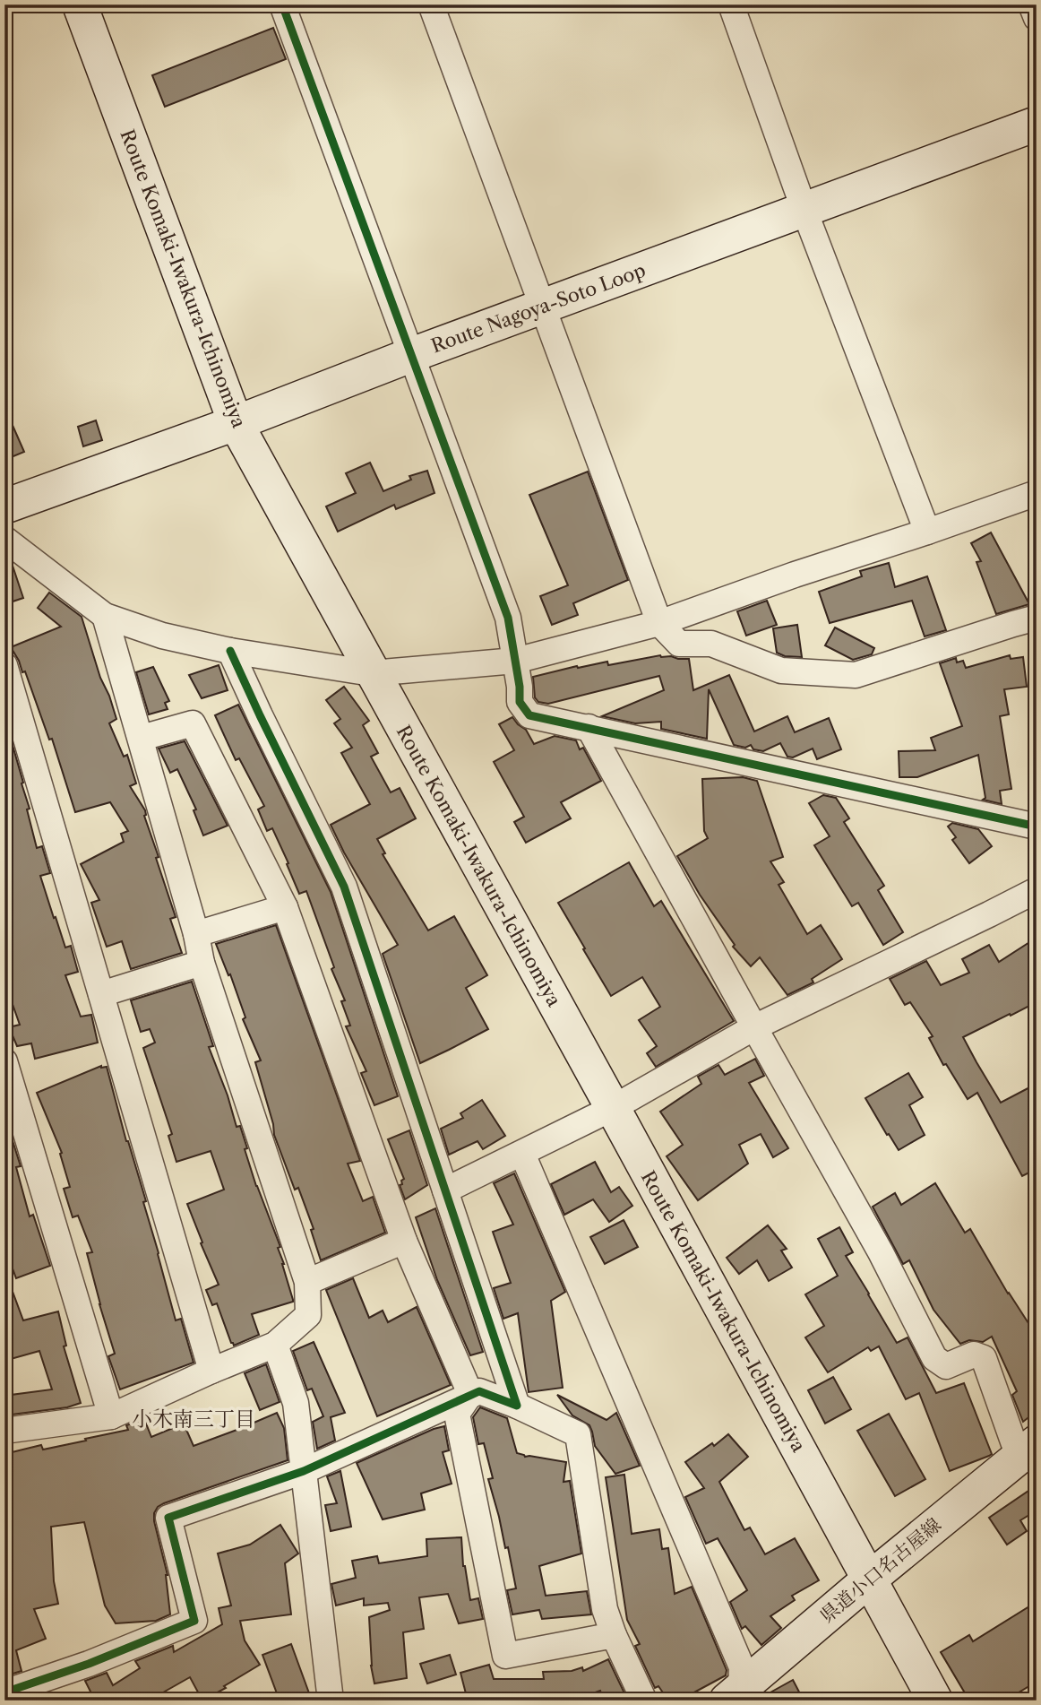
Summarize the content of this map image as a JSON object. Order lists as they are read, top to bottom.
{
  "streets": {
    "main road": ["Route Komaki-Iwakura-Ichinomiya", "Route Nagoya-Soto Loop", "県道小口名古屋線"]
  },
  "crossings": [
    ["Route Komaki-Iwakura-Ichinomiya", "Route Nagoya-Soto Loop"],
    ["Route Komaki-Iwakura-Ichinomiya", "県道小口名古屋線"]
  ],
  "districts": ["小木南三丁目"]
}
